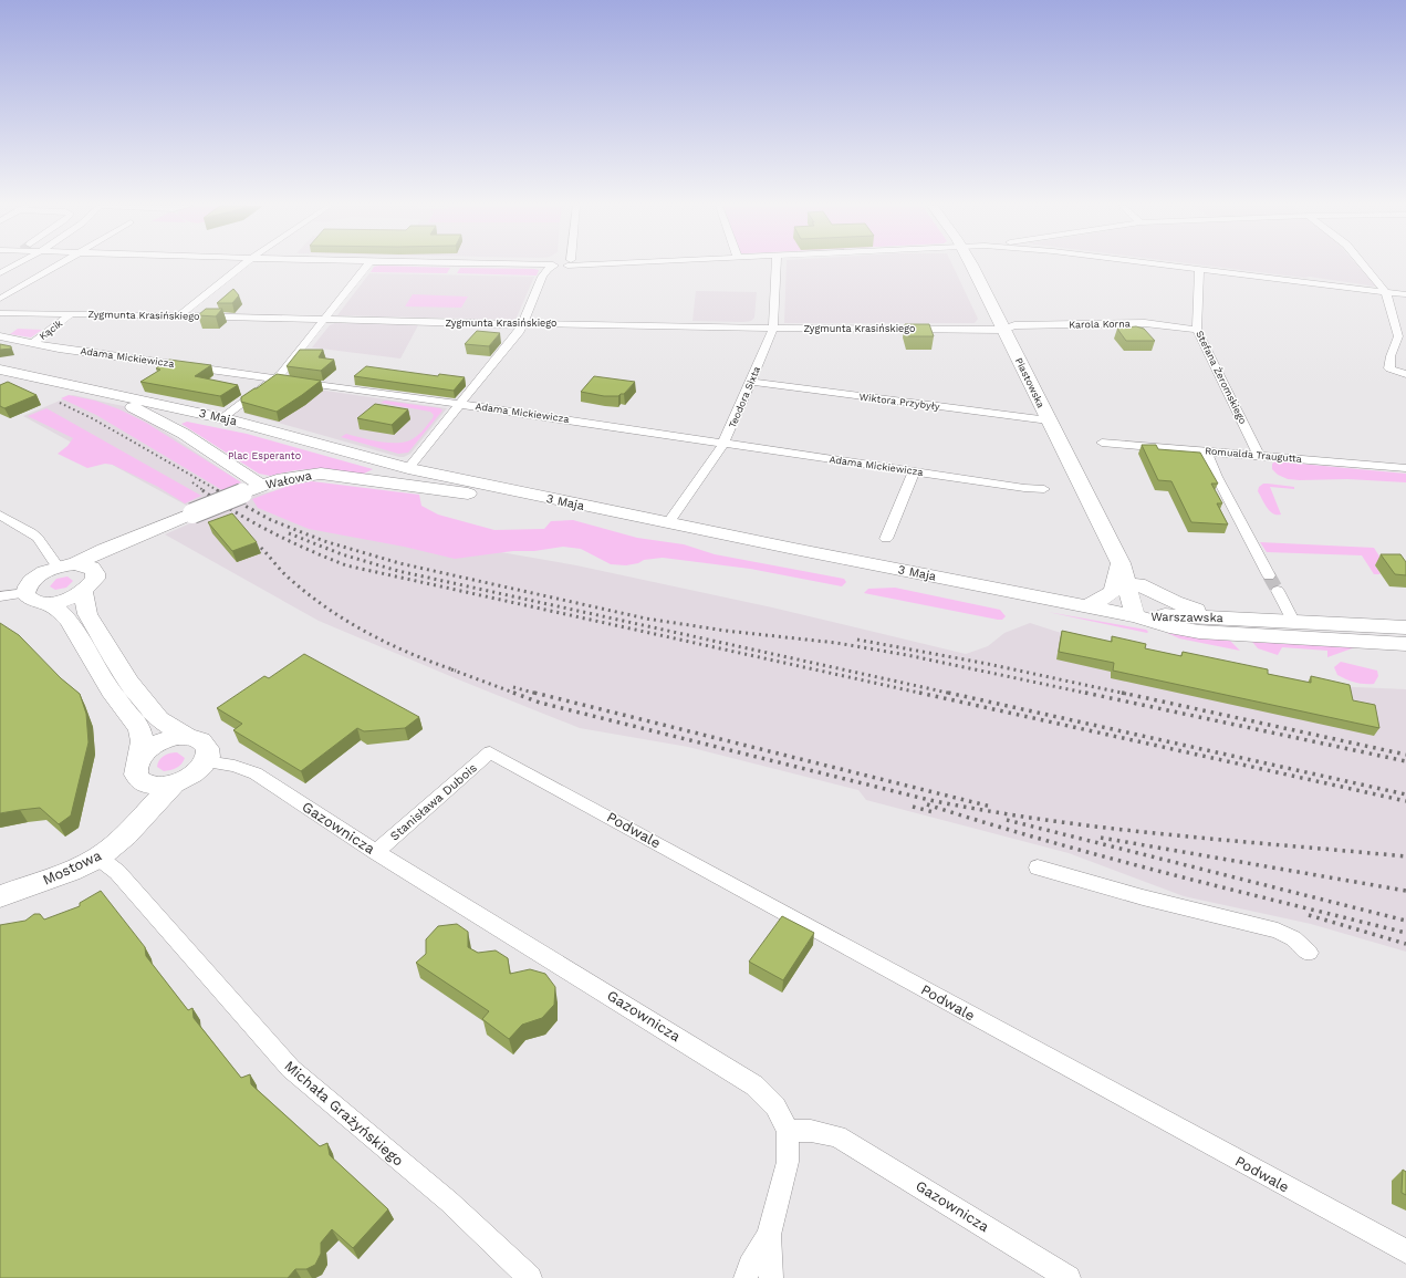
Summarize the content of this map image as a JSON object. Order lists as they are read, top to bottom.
{
  "streets": {
    "street": [
      "Zygmunta Krasińskiego",
      "Karola Korna",
      "Kącik",
      "Adama Mickiewicza",
      "Stefana Żeromskiego",
      "Piastowska",
      "Teodora Sixta",
      "Wiktora Przybyły",
      "3 Maja",
      "Romualda Traugutta",
      "Wałowa",
      "Warszawska",
      "Stanisława Dubois",
      "Gazownicza",
      "Podwale",
      "Mostowa",
      "Michała Grażyńskiego"
    ]
  },
  "crossings": [
    ["Zygmunta Krasińskiego", "Karola Korna"],
    ["Zygmunta Krasińskiego", "Kącik"],
    ["Zygmunta Krasińskiego", "Piastowska"],
    ["Zygmunta Krasińskiego", "Teodora Sixta"],
    ["Karola Korna", "Stefana Żeromskiego"],
    ["Karola Korna", "Piastowska"],
    ["Kącik", "Adama Mickiewicza"],
    ["Adama Mickiewicza", "Teodora Sixta"],
    ["Stefana Żeromskiego", "Romualda Traugutta"],
    ["Piastowska", "Wiktora Przybyły"],
    ["Piastowska", "3 Maja"],
    ["Piastowska", "Warszawska"],
    ["Teodora Sixta", "Wiktora Przybyły"],
    ["Teodora Sixta", "3 Maja"],
    ["3 Maja", "Wałowa"],
    ["3 Maja", "Warszawska"],
    ["Stanisława Dubois", "Gazownicza"],
    ["Stanisława Dubois", "Podwale"],
    ["Gazownicza", "Mostowa"],
    ["Mostowa", "Michała Grażyńskiego"]
  ],
  "parks": ["Plac Esperanto"]
}
